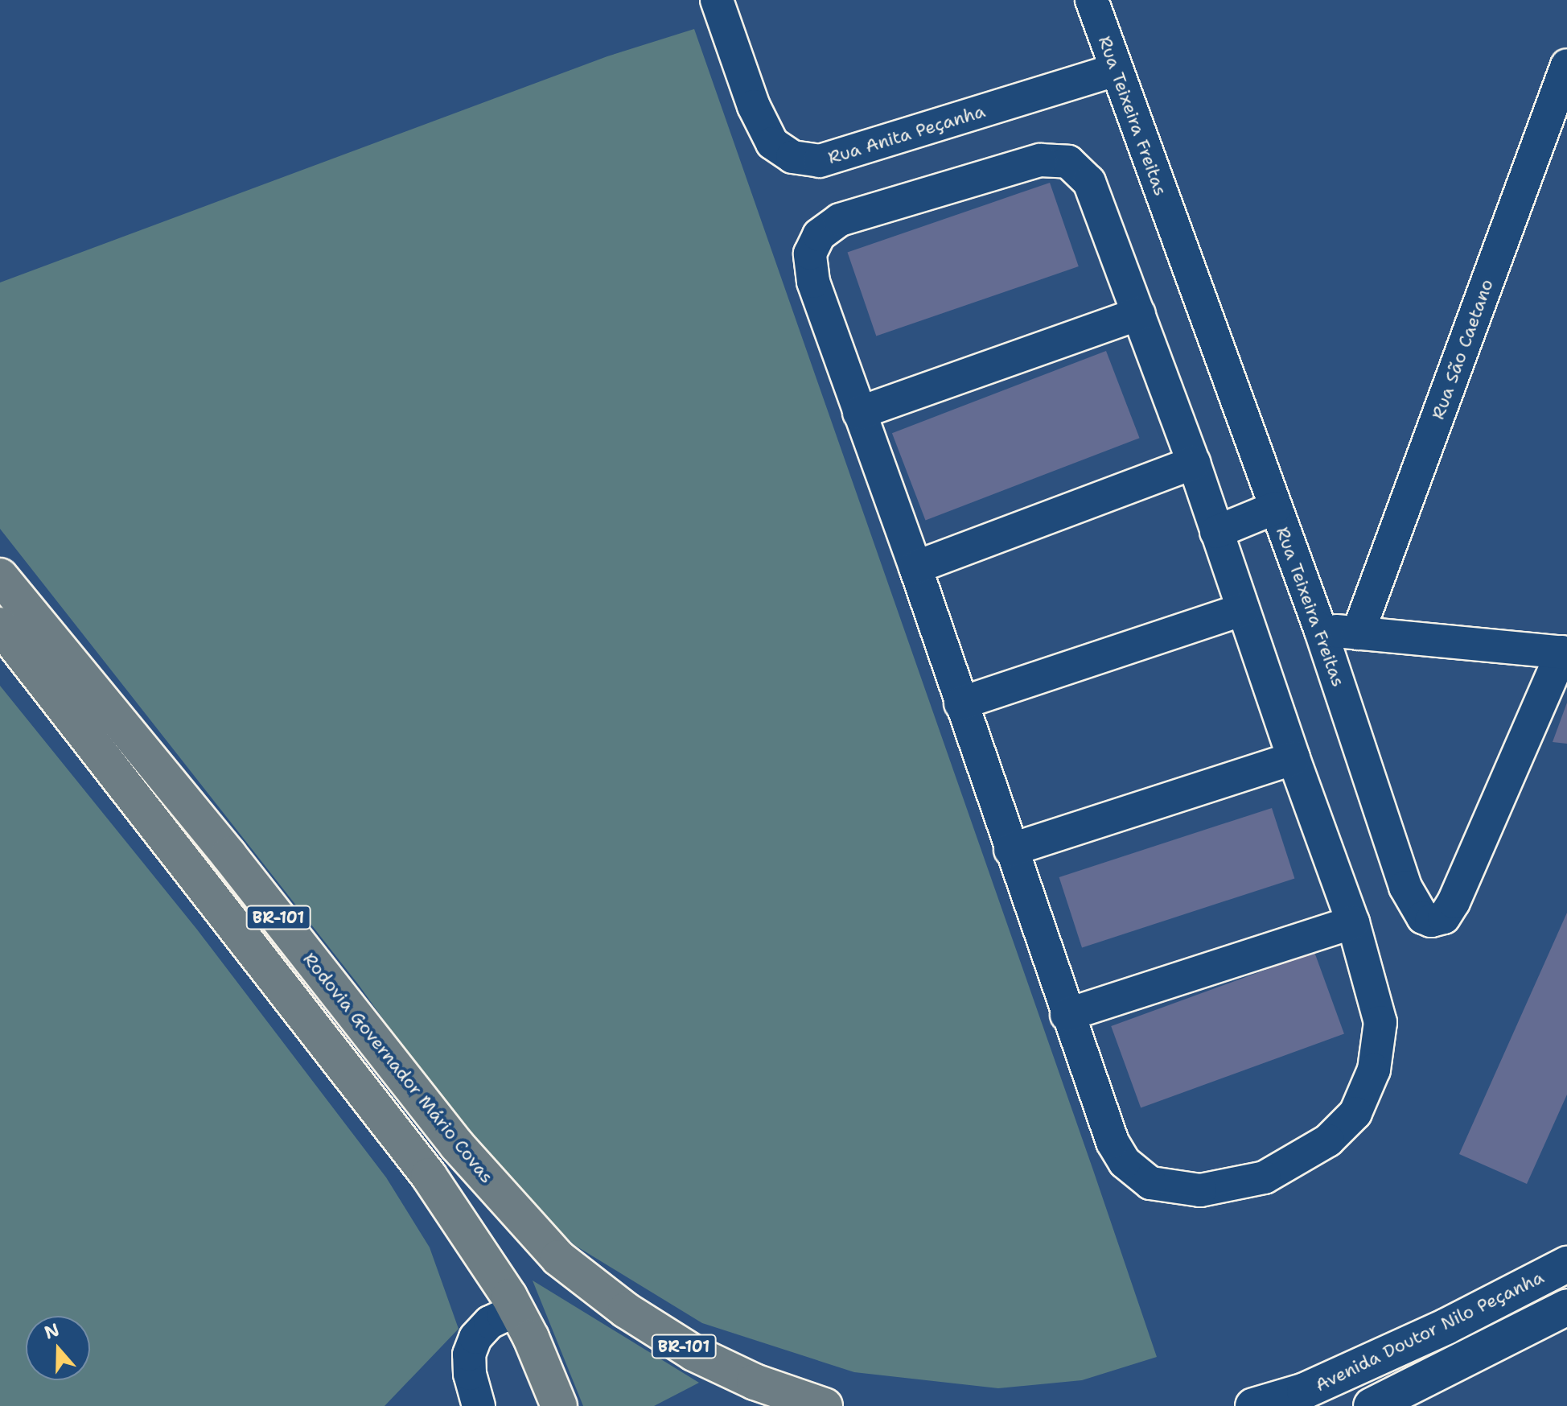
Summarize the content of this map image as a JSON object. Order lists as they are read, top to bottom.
{
  "streets": {
    "highway": ["BR-101", "Rodovia Governador Mário Covas"],
    "main road": ["Avenida Doutor Nilo Peçanha"],
    "street": ["Rua Teixeira Freitas", "Rua Anita Peçanha", "Rua São Caetano"]
  },
  "crossings": [
    ["Rua Teixeira Freitas", "Rua Anita Peçanha"]
  ],
  "north": "top"
}
